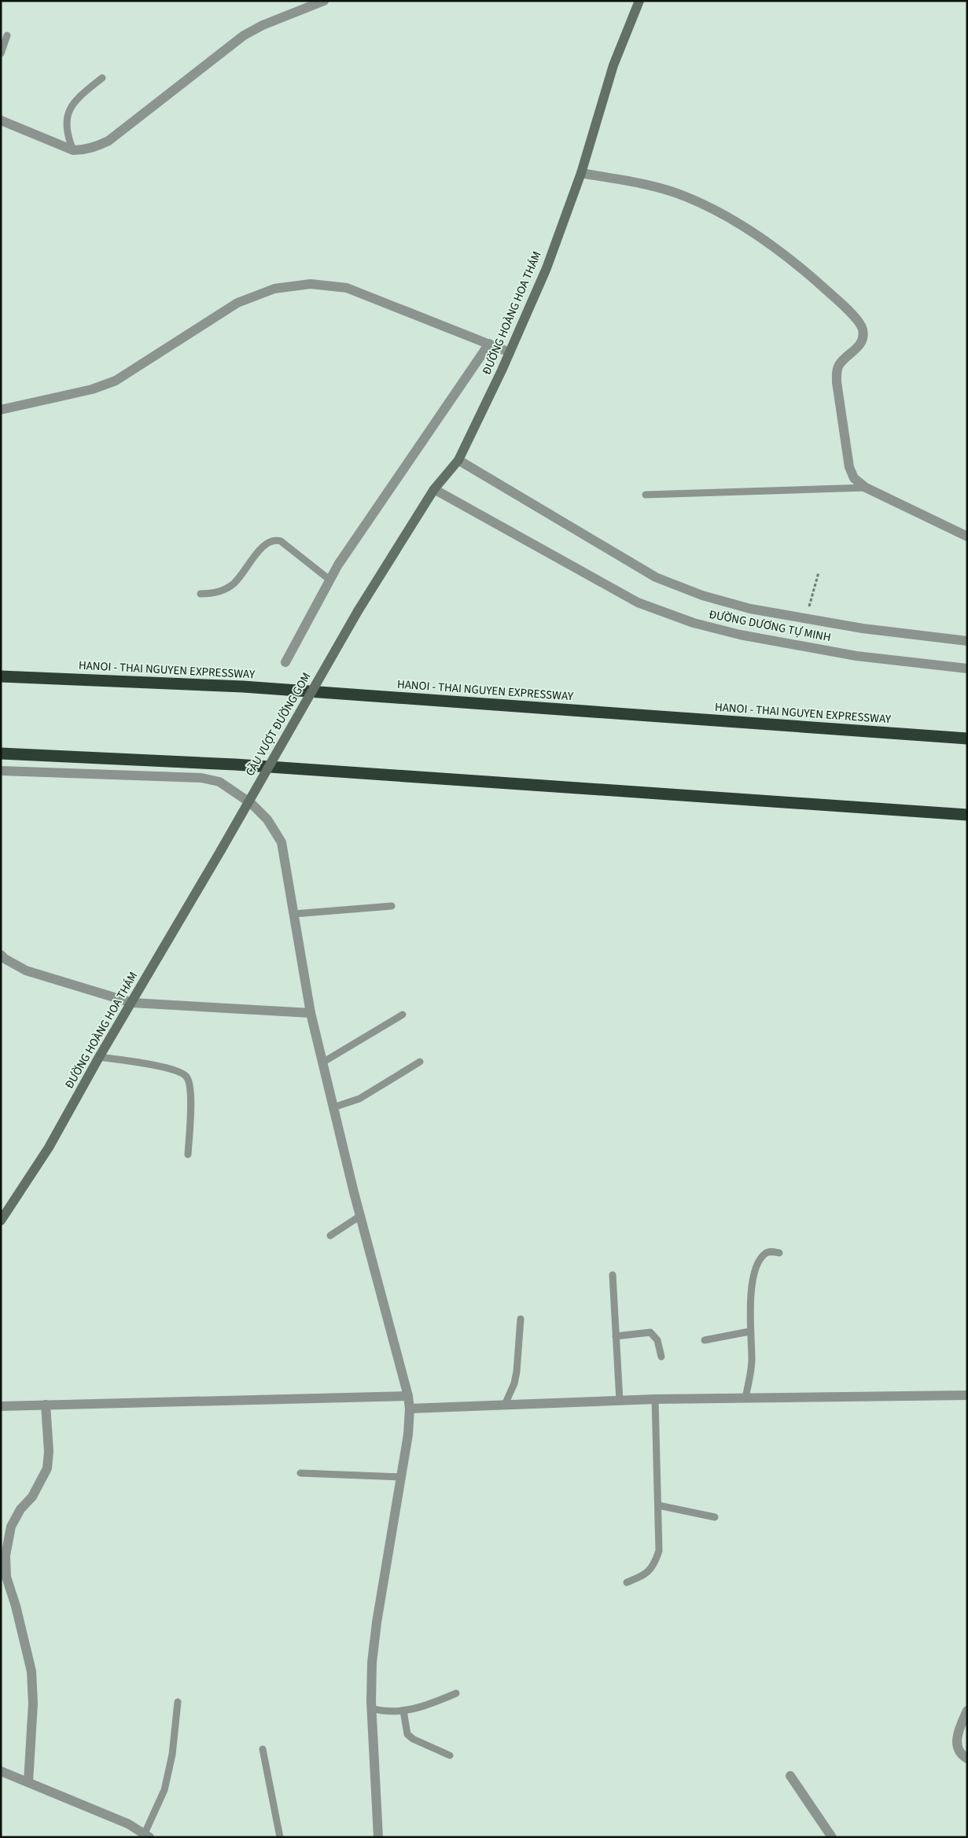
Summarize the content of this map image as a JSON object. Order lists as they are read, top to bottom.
{
  "streets": {
    "highway": ["HANOI - THAI NGUYEN EXPRESSWAY"],
    "main road": ["ĐƯỜNG HOÀNG HOA THÁM", "CẦU VƯỢT ĐƯỜNG GOM"],
    "street": ["ĐƯỜNG DƯƠNG TỰ MINH"]
  },
  "crossings": [
    ["ĐƯỜNG HOÀNG HOA THÁM", "ĐƯỜNG DƯƠNG TỰ MINH"],
    ["ĐƯỜNG HOÀNG HOA THÁM", "CẦU VƯỢT ĐƯỜNG GOM"]
  ]
}
